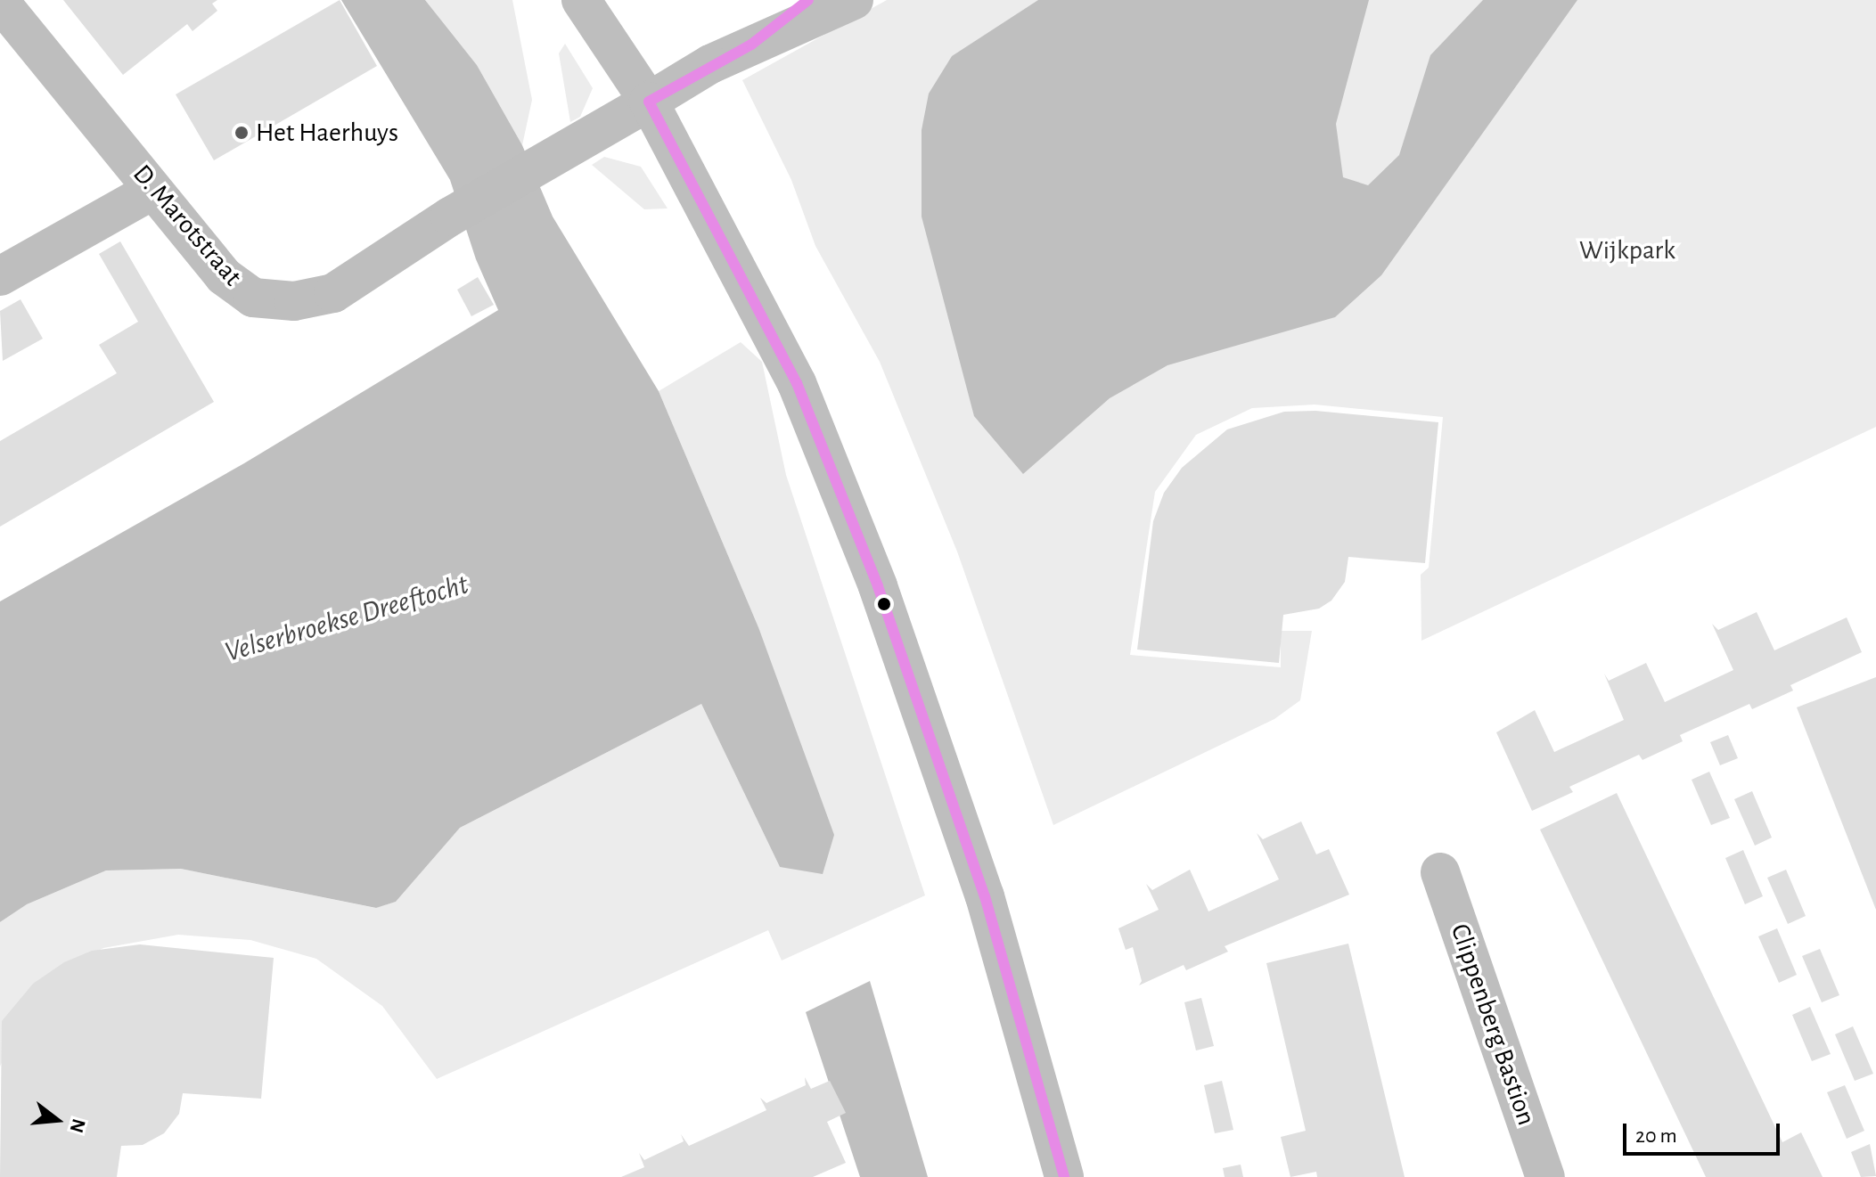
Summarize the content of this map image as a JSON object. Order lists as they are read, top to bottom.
{
  "streets": {
    "street": ["D. Marotstraat", "Clippenberg Bastion"]
  },
  "water": ["Velserbroekse Dreeftocht"],
  "parks": ["Wijkpark"],
  "places": ["Het Haerhuys"],
  "scale_bar": "20 m",
  "north": "right"
}
